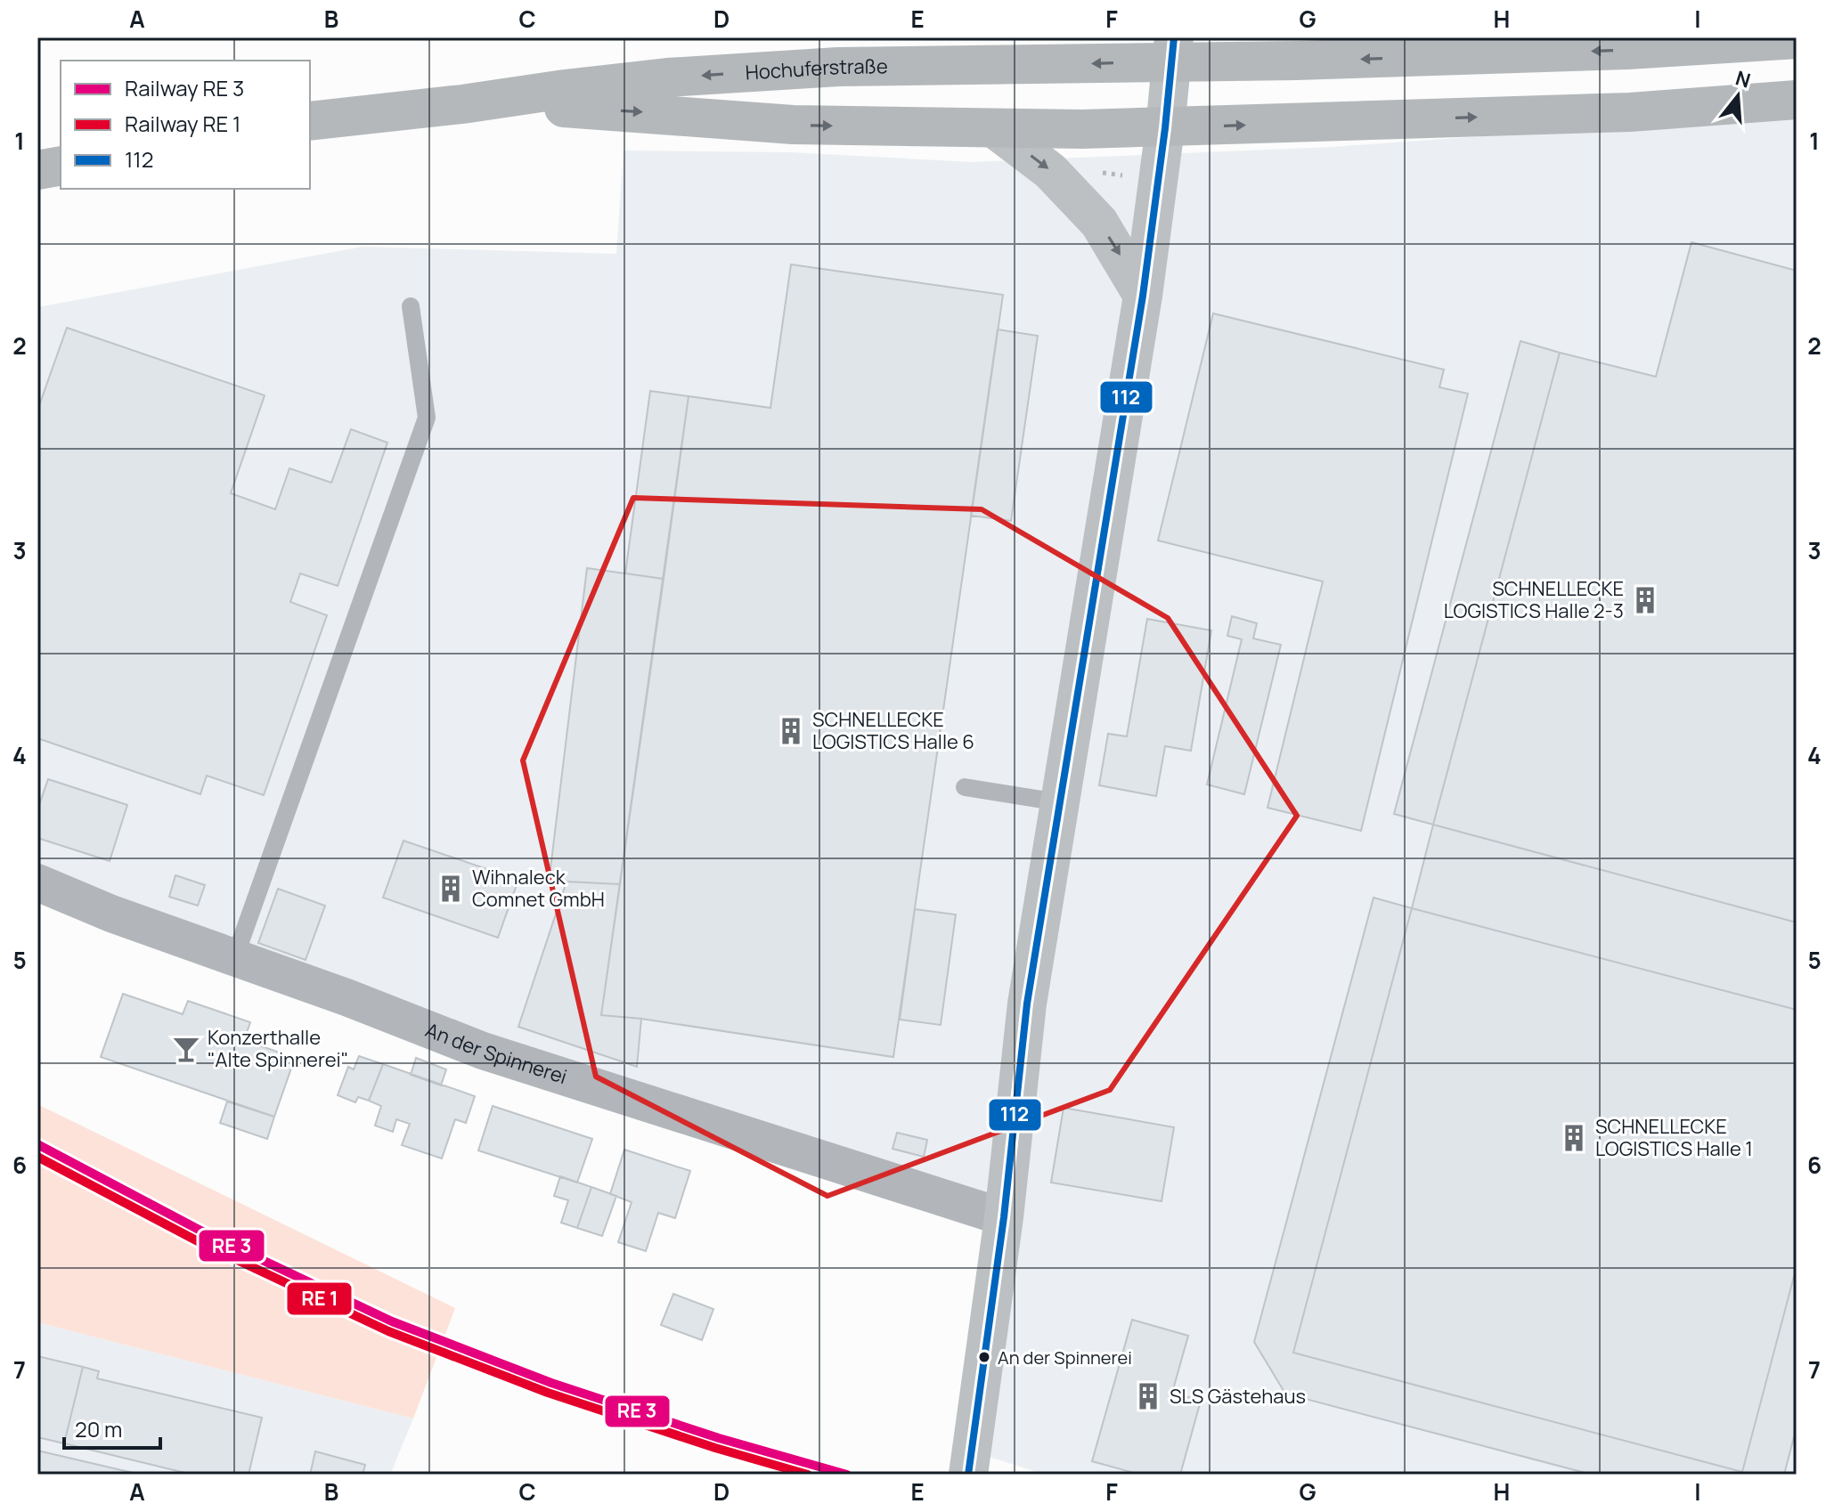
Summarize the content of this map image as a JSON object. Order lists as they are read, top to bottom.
{
  "streets": {
    "main road": ["Hochuferstraße"],
    "street": ["An der Spinnerei"]
  },
  "places": {
    "building": [
      "SCHNELLECKE LOGISTICS Halle 2-3",
      "SCHNELLECKE LOGISTICS Halle 6",
      "Wihnaleck Comnet GmbH",
      "SCHNELLECKE LOGISTICS Halle 1",
      "SLS Gästehaus"
    ],
    "bar": ["Konzerthalle \"Alte Spinnerei\""],
    "other": ["An der Spinnerei"]
  },
  "lines": ["transit line 112"],
  "legend": ["Railway RE 3", "Railway RE 1", "112"],
  "scale_bar": "20 m",
  "north": "top",
  "grid": {
    "columns": [
      "A",
      "B",
      "C",
      "D",
      "E",
      "F",
      "G",
      "H",
      "I"
    ],
    "rows": [
      "1",
      "2",
      "3",
      "4",
      "5",
      "6",
      "7"
    ]
  }
}
